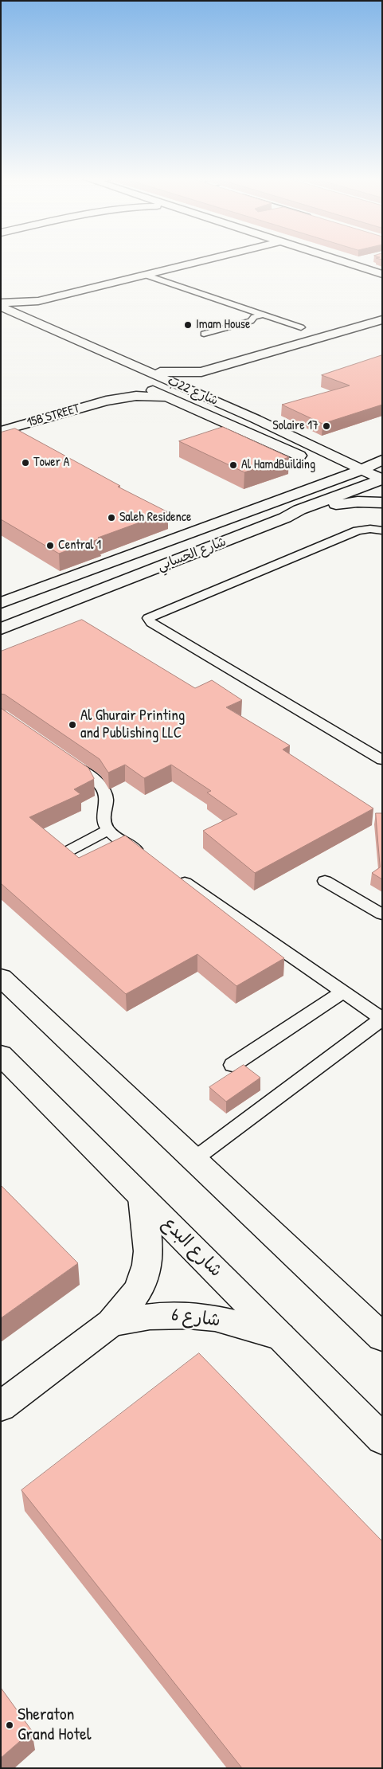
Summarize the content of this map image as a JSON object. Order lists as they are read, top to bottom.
{
  "streets": {
    "street": [
      "شارع 22ب",
      "15B STREET",
      "شارع الحسابي",
      "شارع البدع",
      "شارع 6"
    ]
  },
  "crossings": [
    ["شارع 22ب", "15B STREET"],
    ["شارع 22ب", "شارع الحسابي"],
    ["شارع البدع", "شارع 6"]
  ],
  "places": [
    "Imam House",
    "Solaire 17",
    "Tower A",
    "Al HamdBuilding",
    "Saleh Residence",
    "Central 1",
    "Al Ghurair Printing and Publishing LLC",
    "Sheraton Grand Hotel"
  ]
}
